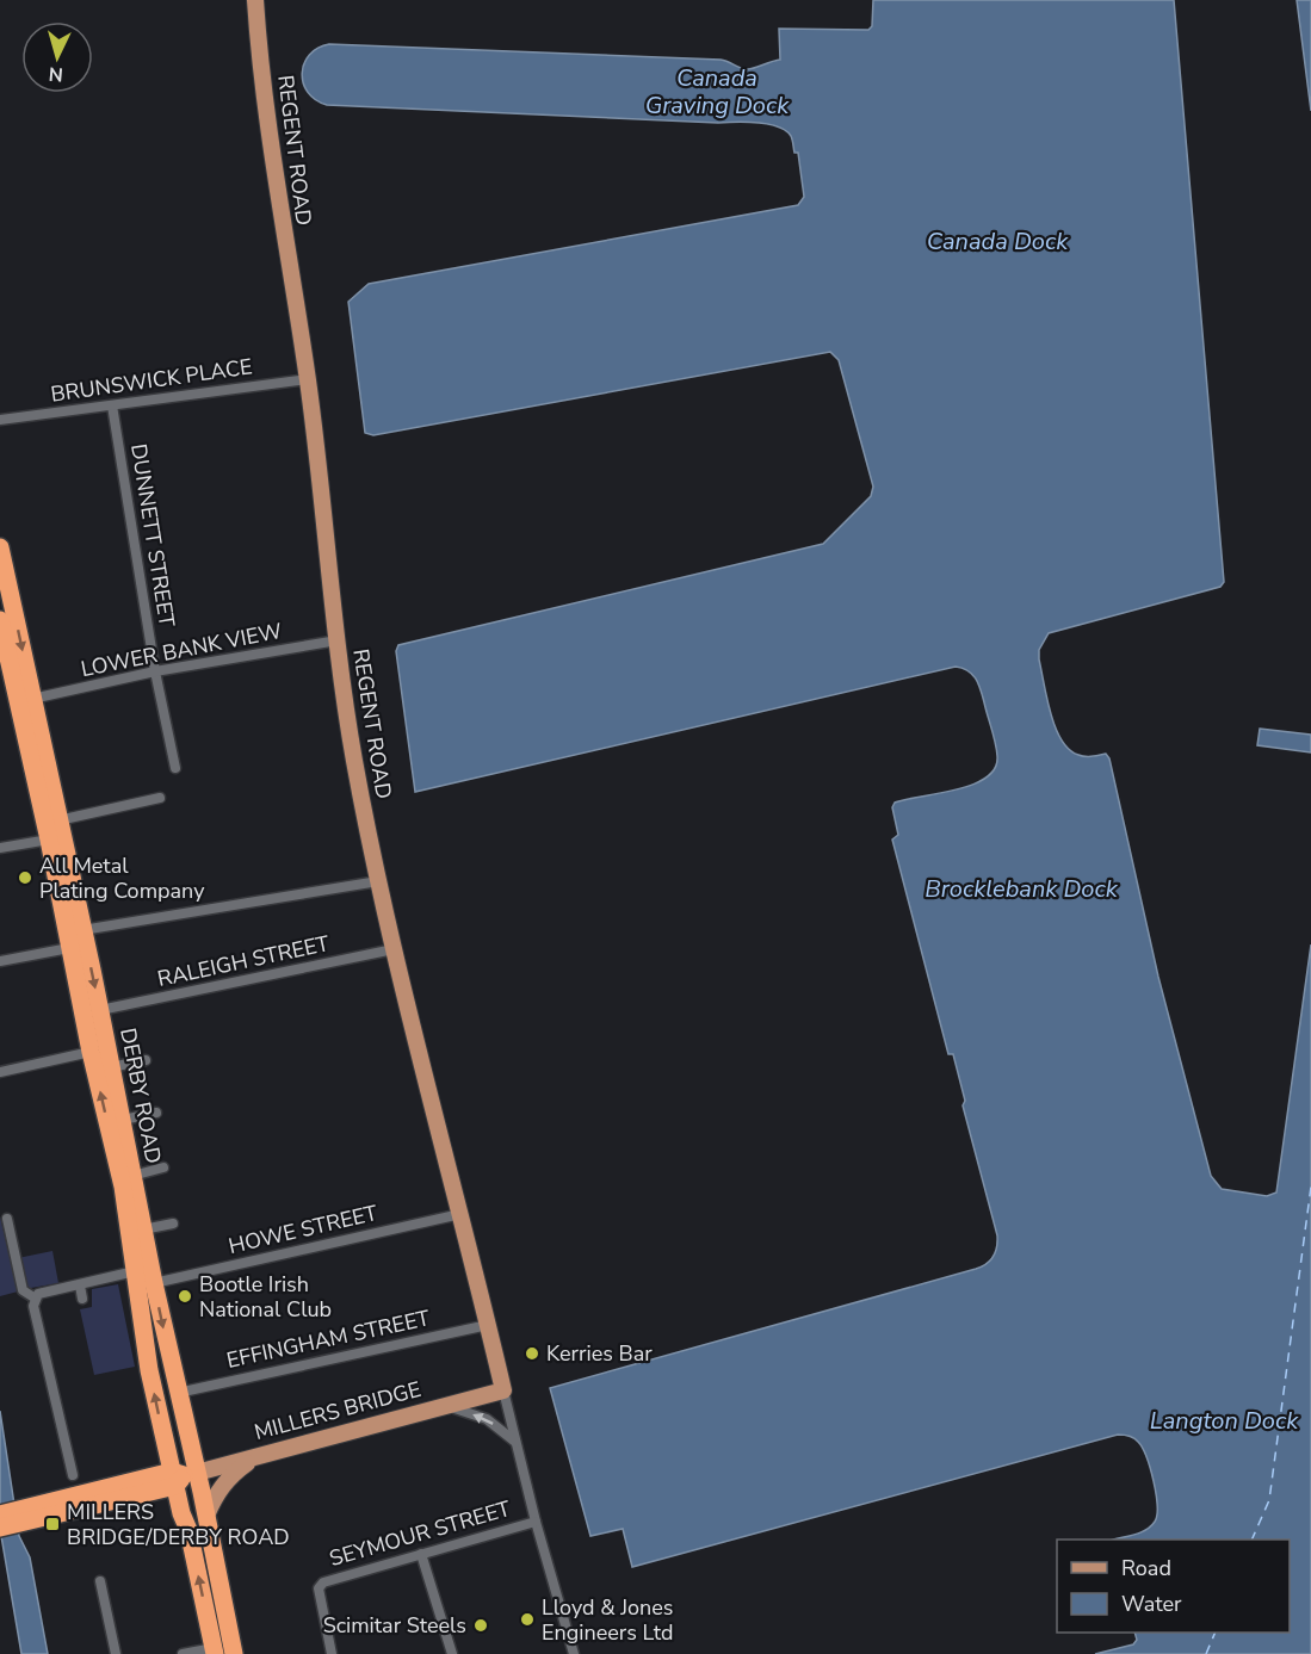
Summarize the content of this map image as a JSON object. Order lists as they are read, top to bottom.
{
  "streets": {
    "highway": ["DERBY ROAD", "MILLERS BRIDGE"],
    "main road": ["REGENT ROAD"],
    "street": [
      "BRUNSWICK PLACE",
      "DUNNETT STREET",
      "LOWER BANK VIEW",
      "RALEIGH STREET",
      "HOWE STREET",
      "EFFINGHAM STREET",
      "SEYMOUR STREET"
    ]
  },
  "crossings": [
    ["REGENT ROAD", "BRUNSWICK PLACE"],
    ["REGENT ROAD", "LOWER BANK VIEW"],
    ["REGENT ROAD", "RALEIGH STREET"],
    ["REGENT ROAD", "HOWE STREET"],
    ["REGENT ROAD", "EFFINGHAM STREET"],
    ["REGENT ROAD", "MILLERS BRIDGE"],
    ["REGENT ROAD", "SEYMOUR STREET"],
    ["BRUNSWICK PLACE", "DUNNETT STREET"],
    ["DUNNETT STREET", "LOWER BANK VIEW"],
    ["LOWER BANK VIEW", "DERBY ROAD"],
    ["RALEIGH STREET", "DERBY ROAD"],
    ["DERBY ROAD", "HOWE STREET"],
    ["DERBY ROAD", "EFFINGHAM STREET"],
    ["DERBY ROAD", "MILLERS BRIDGE"]
  ],
  "water": [
    "Canada Graving Dock",
    "Canada Dock",
    "Brocklebank Dock",
    "Langton Dock"
  ],
  "places": {
    "other": [
      "All Metal Plating Company",
      "Bootle Irish National Club",
      "Kerries Bar",
      "Lloyd & Jones Engineers Ltd",
      "Scimitar Steels"
    ],
    "transit": ["MILLERS BRIDGE/DERBY ROAD"]
  },
  "legend": ["Road", "Water"],
  "north": "bottom"
}
